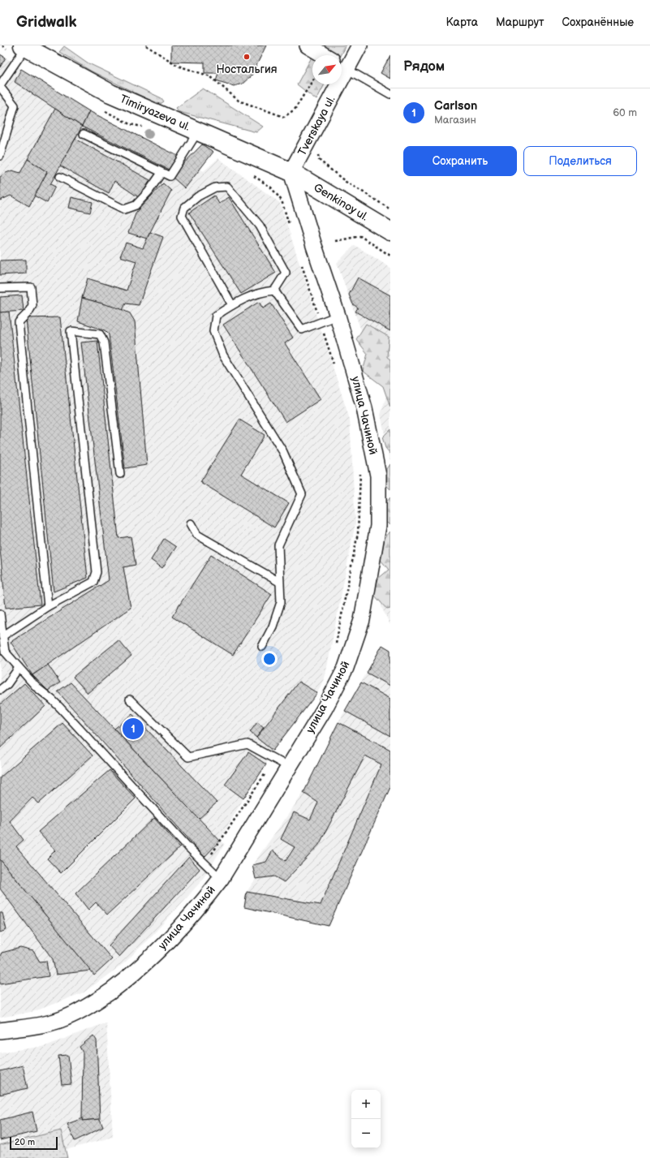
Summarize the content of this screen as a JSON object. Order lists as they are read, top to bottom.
{
  "streets": {
    "street": [
      "Timiryazeva ul.",
      "Tverskaya ul.",
      "Genkinoy ul.",
      "улица Чачиной"
    ]
  },
  "crossings": [
    ["Timiryazeva ul.", "Tverskaya ul."],
    ["Timiryazeva ul.", "Genkinoy ul."],
    ["Timiryazeva ul.", "улица Чачиной"],
    ["Tverskaya ul.", "Genkinoy ul."],
    ["Tverskaya ul.", "улица Чачиной"],
    ["Genkinoy ul.", "улица Чачиной"]
  ],
  "places": ["Ностальгия"],
  "scale_bar": "20 m",
  "north": "top right",
  "page": {
    "header": "Gridwalk",
    "nav": ["Карта", "Маршрут", "Сохранённые"],
    "heading": "Рядом",
    "list": [
      {
        "mark": "1",
        "name": "Carlson",
        "note": "Магазин",
        "value": "60 m"
      }
    ],
    "buttons": ["Сохранить", "Поделиться"],
    "pins": "1",
    "map_buttons": ["+", "−"],
    "scale": "20 m"
  }
}
